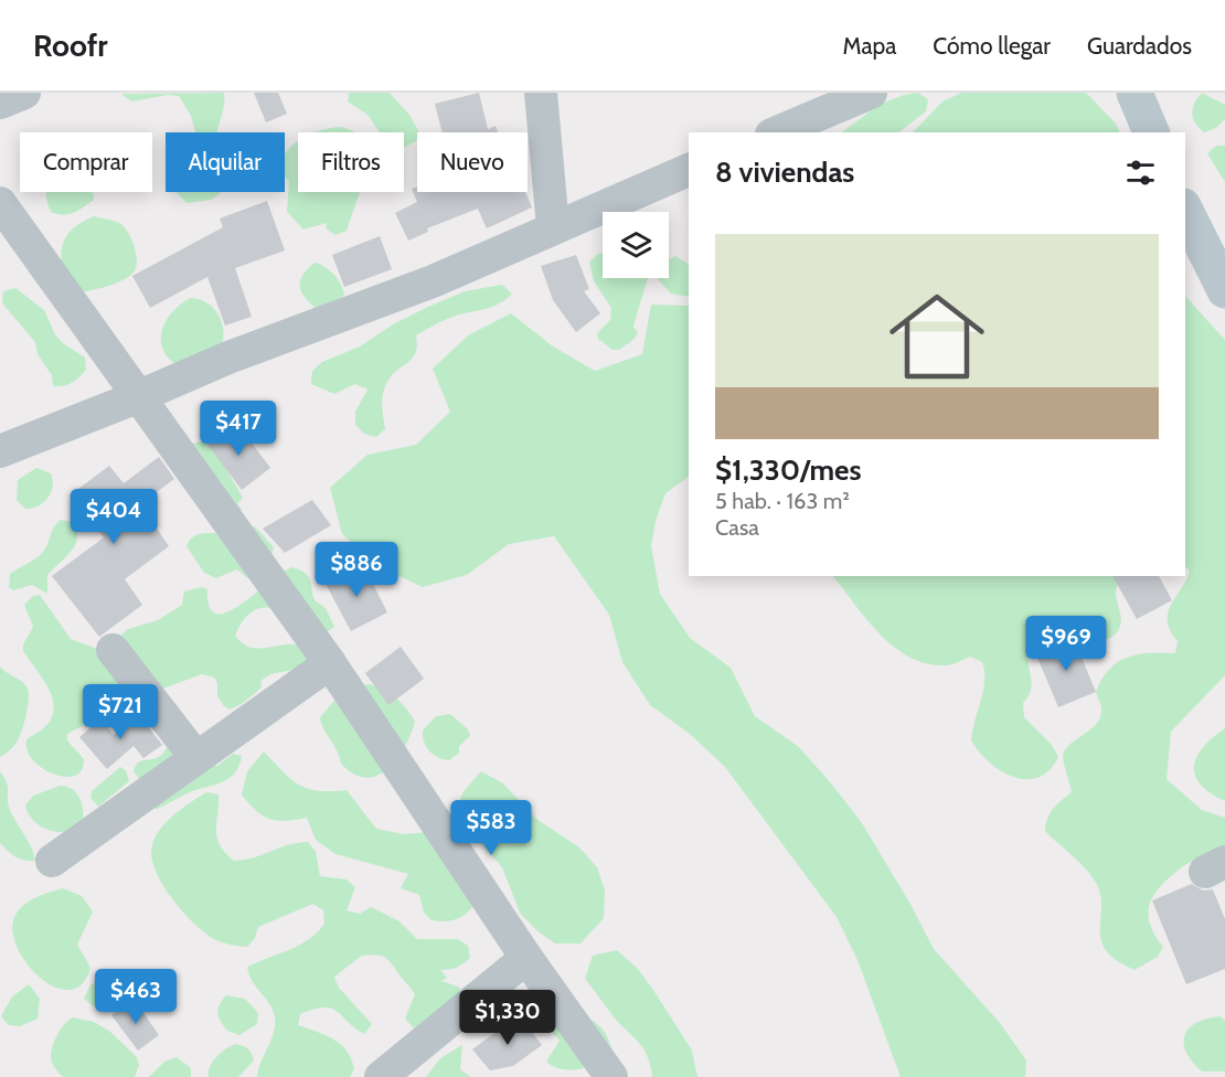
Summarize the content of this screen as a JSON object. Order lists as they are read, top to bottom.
{
  "page": {
    "header": "Roofr",
    "nav": ["Mapa", "Cómo llegar", "Guardados"],
    "chip": [
      "Comprar",
      "Alquilar",
      "Filtros",
      "Nuevo"
    ],
    "heading": "8 viviendas",
    "list": [
      {
        "name": "$1,330/mes",
        "note": "5 hab. · 163 m² · Casa"
      }
    ],
    "price": [
      "$417",
      "$404",
      "$886",
      "$969",
      "$721",
      "$583",
      "$463",
      "$1,330"
    ]
  }
}
